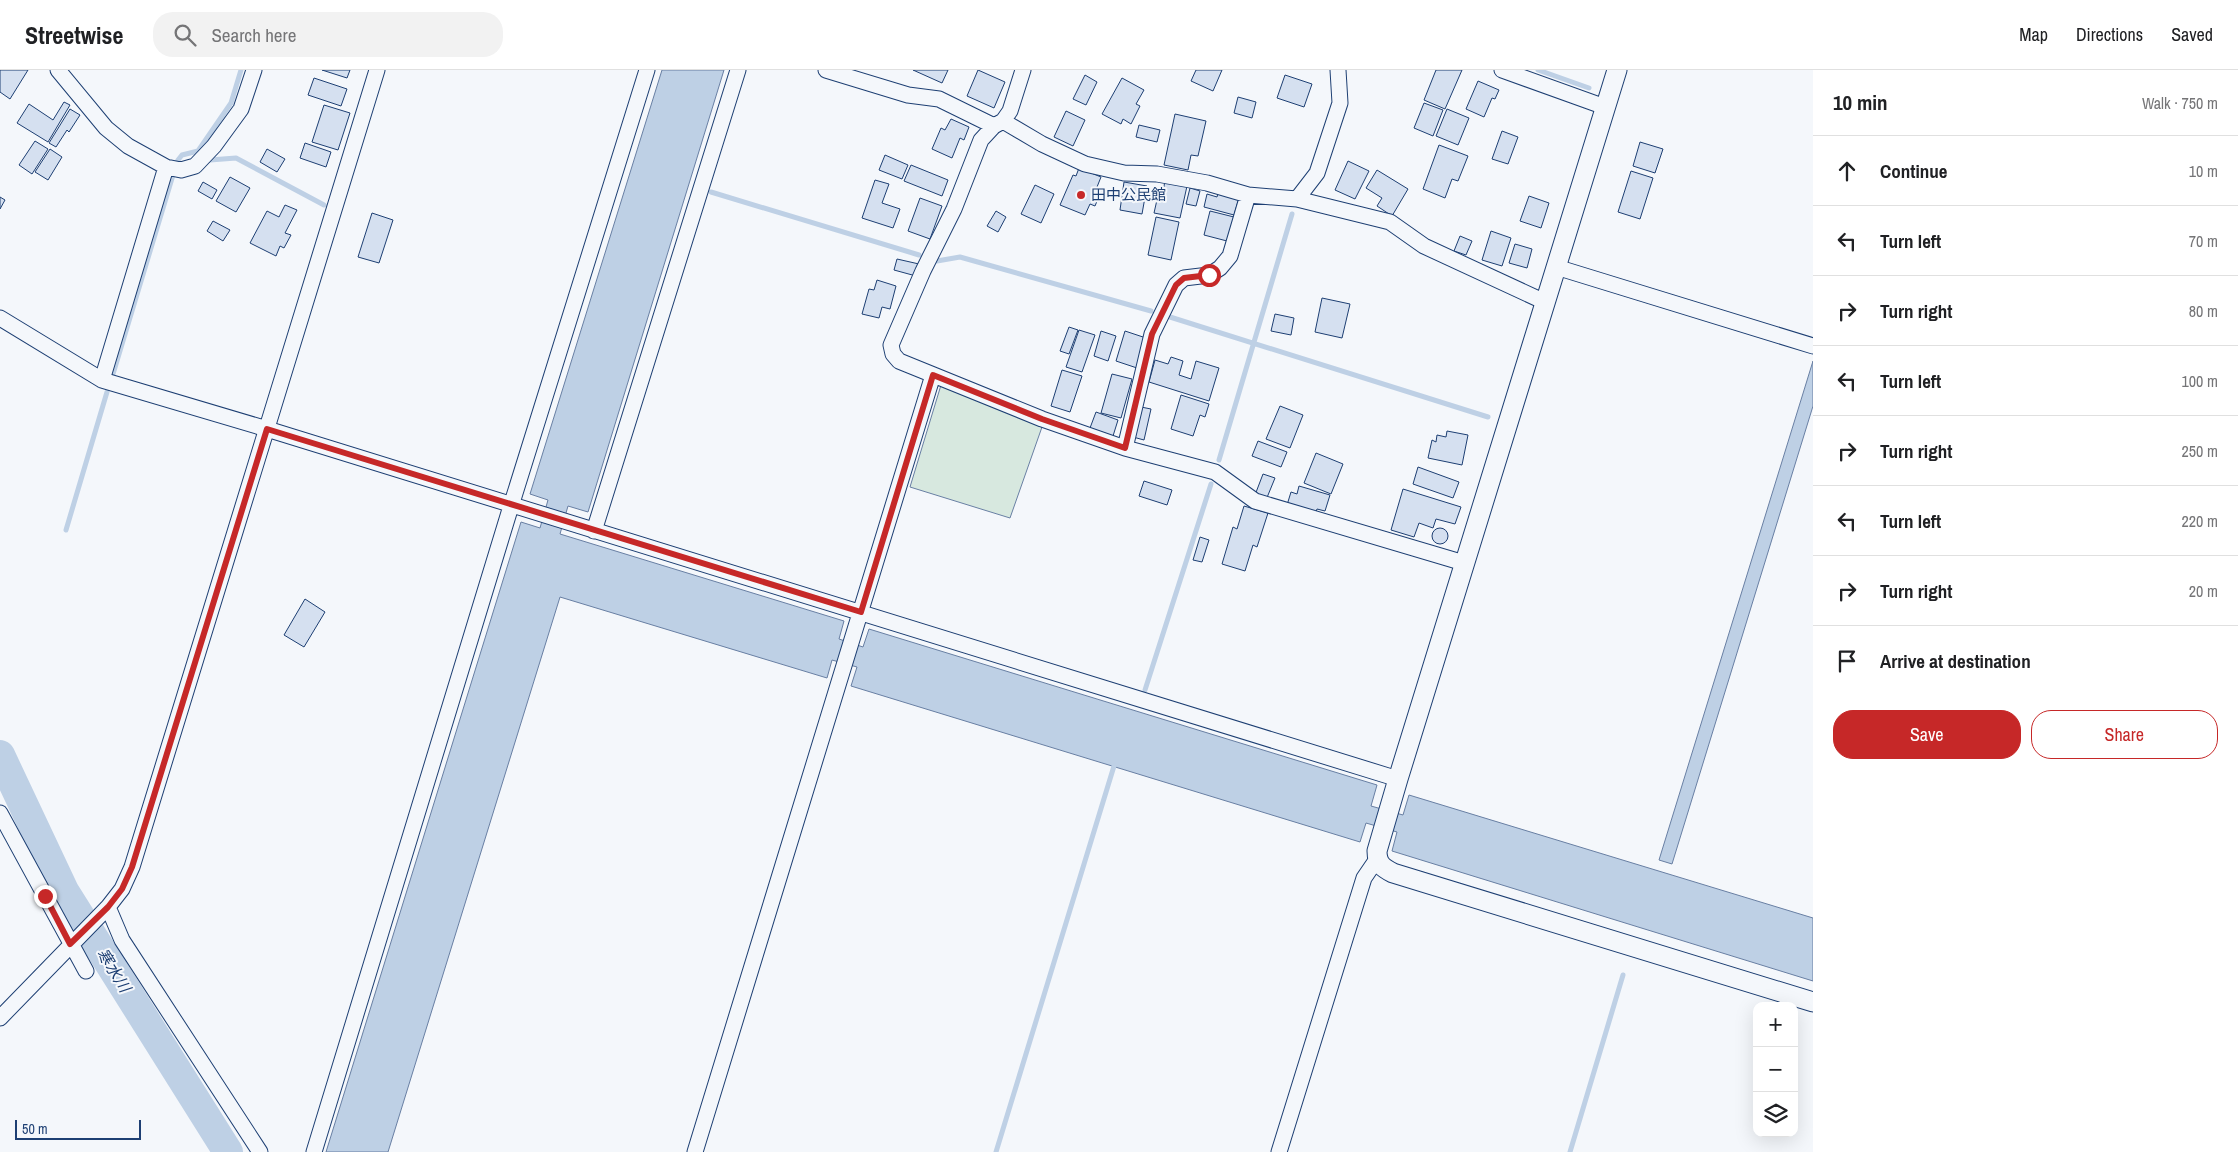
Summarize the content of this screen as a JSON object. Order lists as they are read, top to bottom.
{
  "water": ["寒水川"],
  "places": ["田中公民館"],
  "scale_bar": "50 m",
  "page": {
    "header": "Streetwise",
    "search": "Search here",
    "nav": ["Map", "Directions", "Saved"],
    "heading": ["10 min", "Walk · 750 m"],
    "list": [
      ["Continue", "10 m"],
      ["Turn left", "70 m"],
      ["Turn right", "80 m"],
      ["Turn left", "100 m"],
      ["Turn right", "250 m"],
      ["Turn left", "220 m"],
      ["Turn right", "20 m"],
      "Arrive at destination"
    ],
    "buttons": ["Save", "Share"],
    "map_buttons": ["+", "−"],
    "scale": "50 m"
  }
}
